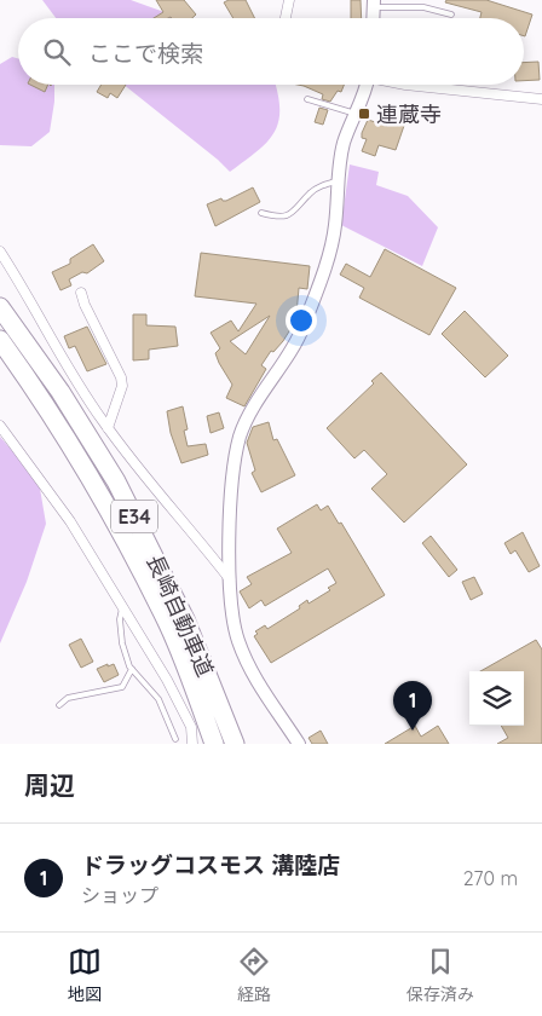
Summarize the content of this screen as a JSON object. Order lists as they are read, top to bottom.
{
  "streets": {
    "highway": ["E34", "長崎自動車道"]
  },
  "places": {
    "transit": ["連蔵寺"]
  },
  "page": {
    "search": "ここで検索",
    "pins": "1",
    "heading": "周辺",
    "list": [
      {
        "mark": "1",
        "name": "ドラッグコスモス 溝陸店",
        "note": "ショップ",
        "value": "270 m"
      }
    ],
    "nav": ["地図", "経路", "保存済み"]
  }
}
